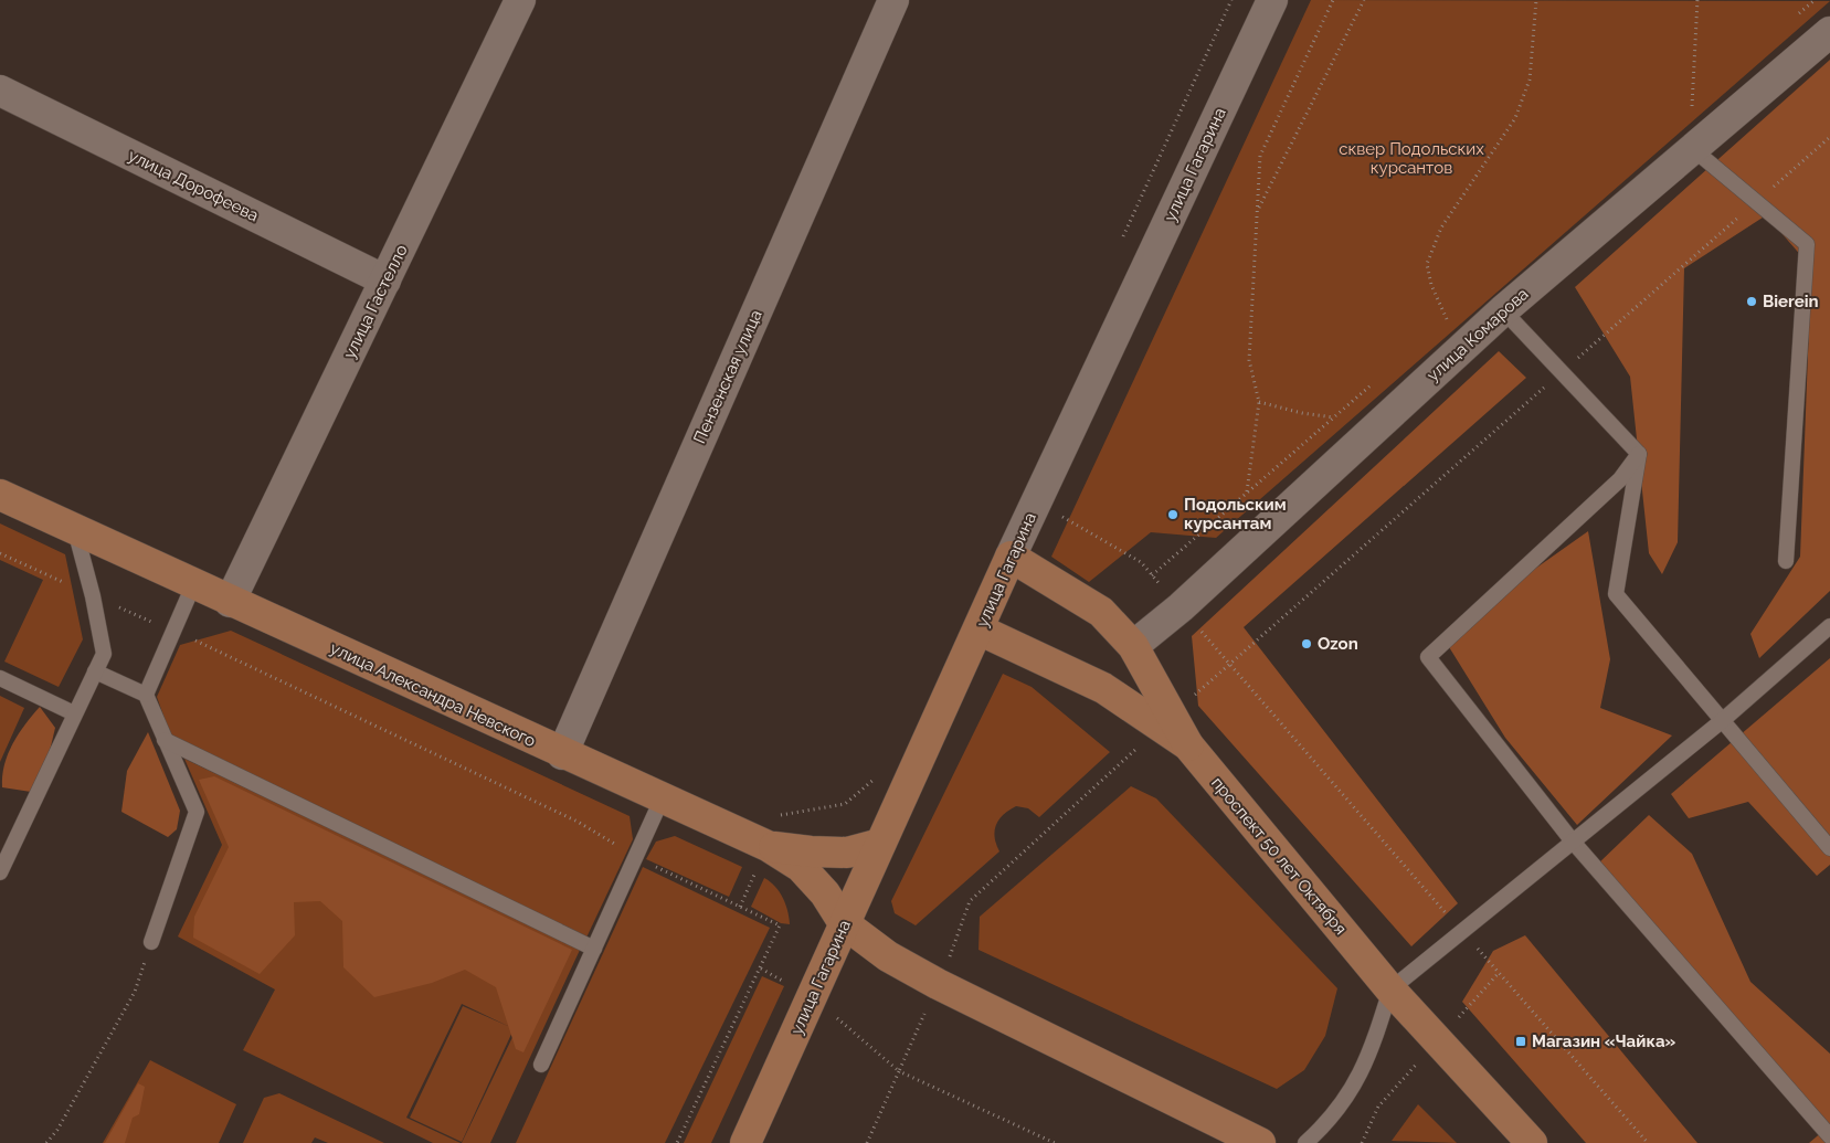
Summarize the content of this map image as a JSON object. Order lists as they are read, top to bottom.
{
  "streets": {
    "main road": ["улица Гагарина", "улица Александра Невского", "проспект 50 лет Октября"],
    "street": [
      "улица Дорофеева",
      "улица Гастелло",
      "улица Комарова",
      "Пензенская улица"
    ]
  },
  "crossings": [
    ["улица Гагарина", "улица Александра Невского"],
    ["улица Гагарина", "проспект 50 лет Октября"],
    ["улица Дорофеева", "улица Гастелло"],
    ["улица Гастелло", "улица Александра Невского"],
    ["Пензенская улица", "улица Александра Невского"]
  ],
  "parks": ["сквер Подольских курсантов"],
  "places": {
    "other": ["Bierein", "Подольским курсантам", "Ozon"],
    "transit": ["Магазин «Чайка»"]
  }
}
